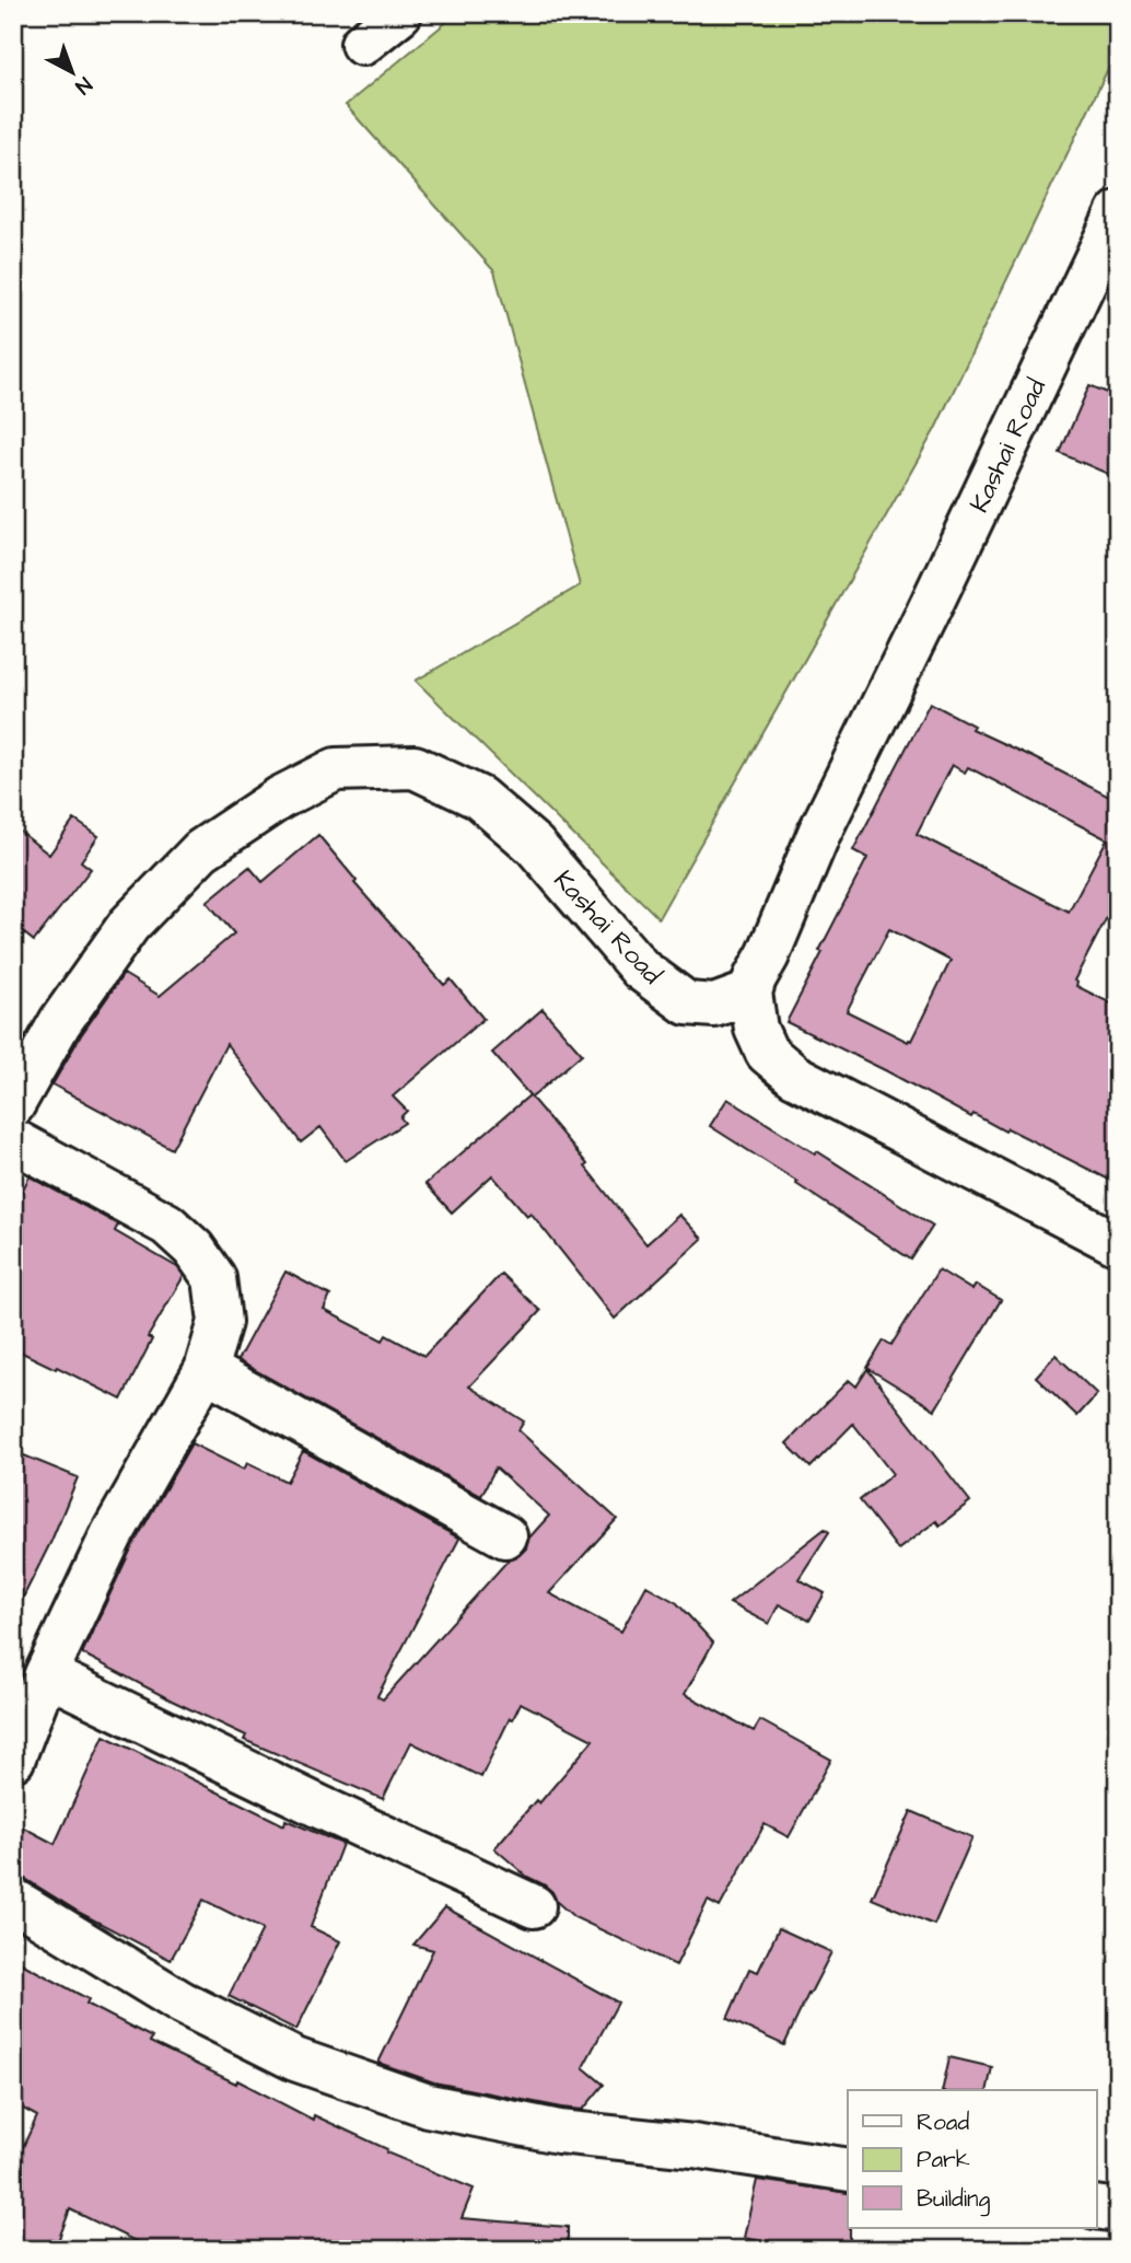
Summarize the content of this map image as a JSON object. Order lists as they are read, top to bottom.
{
  "streets": {
    "street": ["Kashai Road"]
  },
  "legend": ["Road", "Park", "Building"],
  "north": "bottom right"
}
